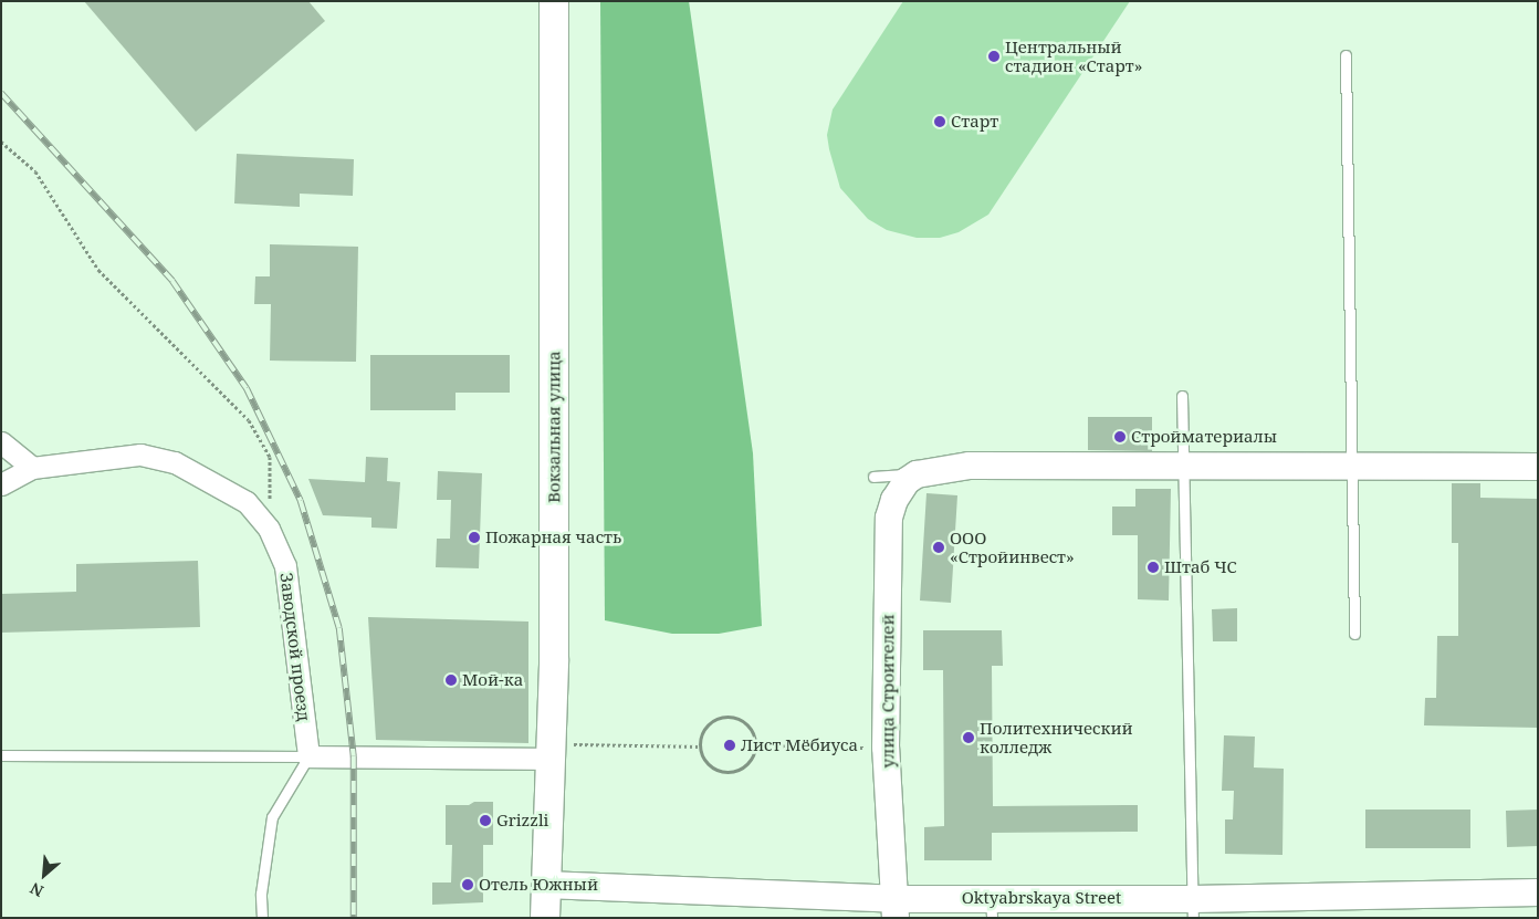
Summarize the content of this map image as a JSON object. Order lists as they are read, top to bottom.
{
  "streets": {
    "main road": ["Вокзальная улица"],
    "street": ["Заводской проезд", "улица Строителей", "Oktyabrskaya Street"]
  },
  "crossings": [
    ["Вокзальная улица", "Oktyabrskaya Street"],
    ["улица Строителей", "Oktyabrskaya Street"]
  ],
  "places": [
    "Центральный стадион «Старт»",
    "Старт",
    "Стройматериалы",
    "Пожарная часть",
    "ООО «Стройинвест»",
    "Штаб ЧС",
    "Мой-ка",
    "Политехнический колледж",
    "Лист Мёбиуса",
    "Grizzli",
    "Отель Южный"
  ],
  "north": "bottom left"
}
